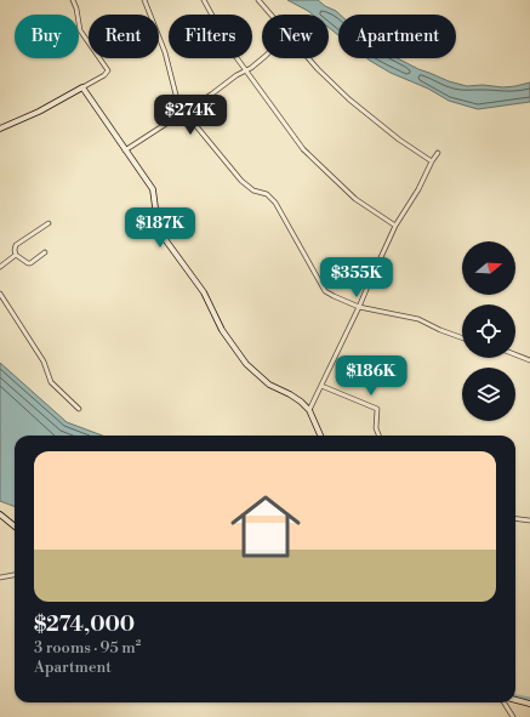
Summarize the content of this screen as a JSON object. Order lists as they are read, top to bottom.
{
  "north": "right",
  "page": {
    "chip": [
      "Buy",
      "Rent",
      "Filters",
      "New",
      "Apartment"
    ],
    "price": [
      "$274K",
      "$187K",
      "$355K",
      "$186K"
    ],
    "list": [
      {
        "name": "$274,000",
        "note": "3 rooms · 95 m² · Apartment"
      }
    ]
  }
}
